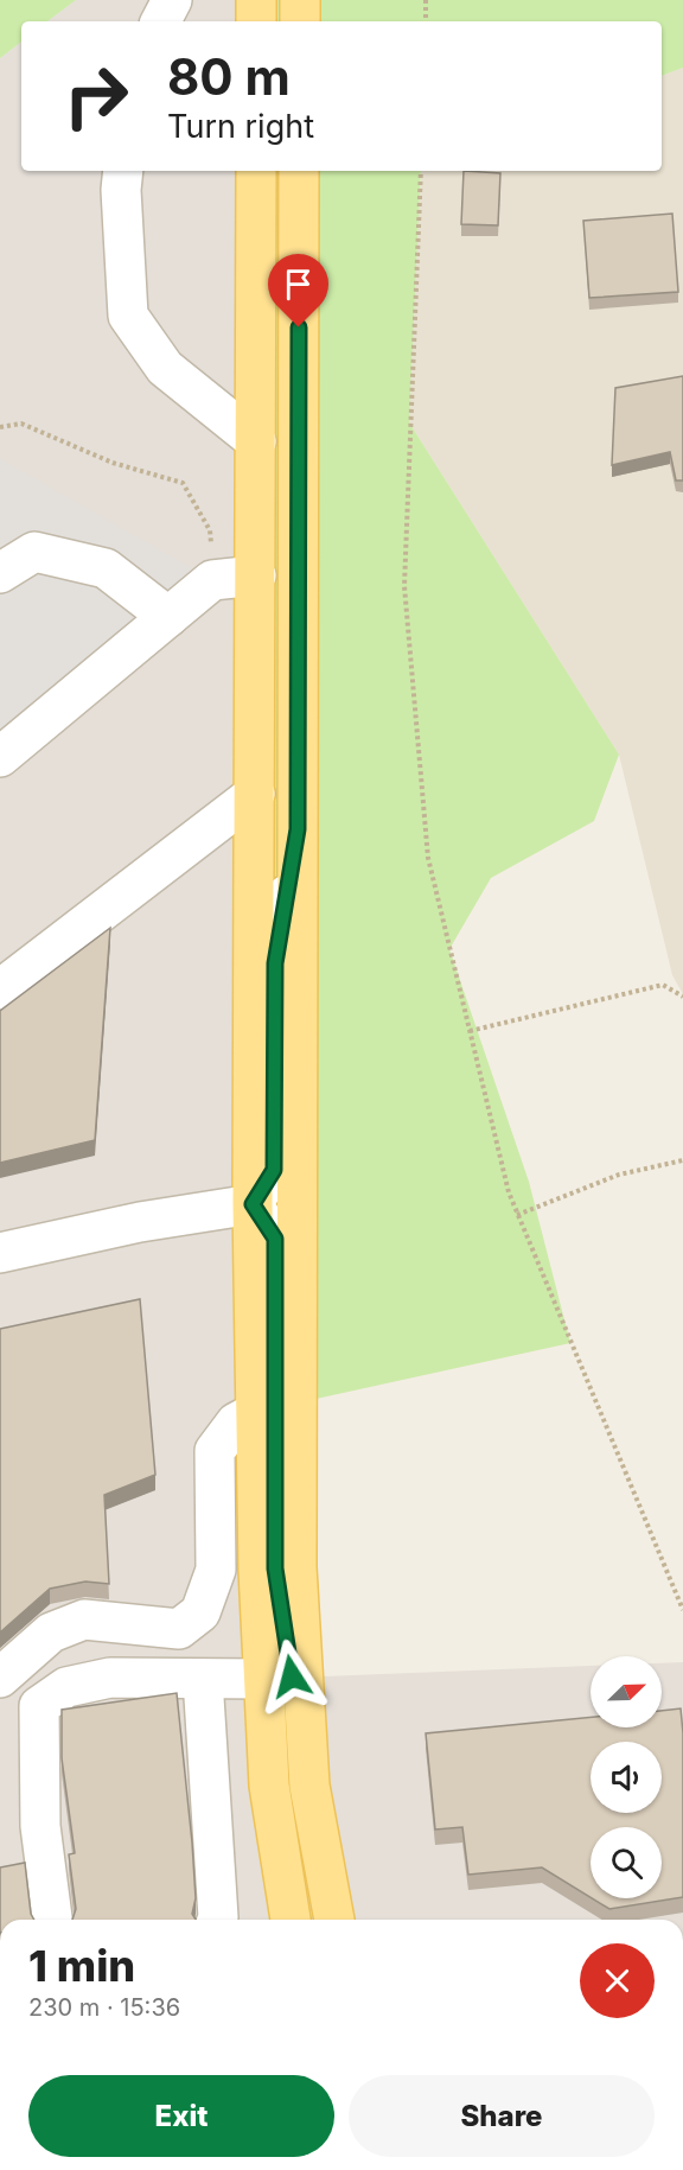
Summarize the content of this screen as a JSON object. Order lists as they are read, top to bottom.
{
  "north": "top right",
  "page": {
    "turn": ["80 m", "Turn right"],
    "heading": ["1 min", "230 m · 15:36"],
    "buttons": ["Exit", "Share"]
  }
}
